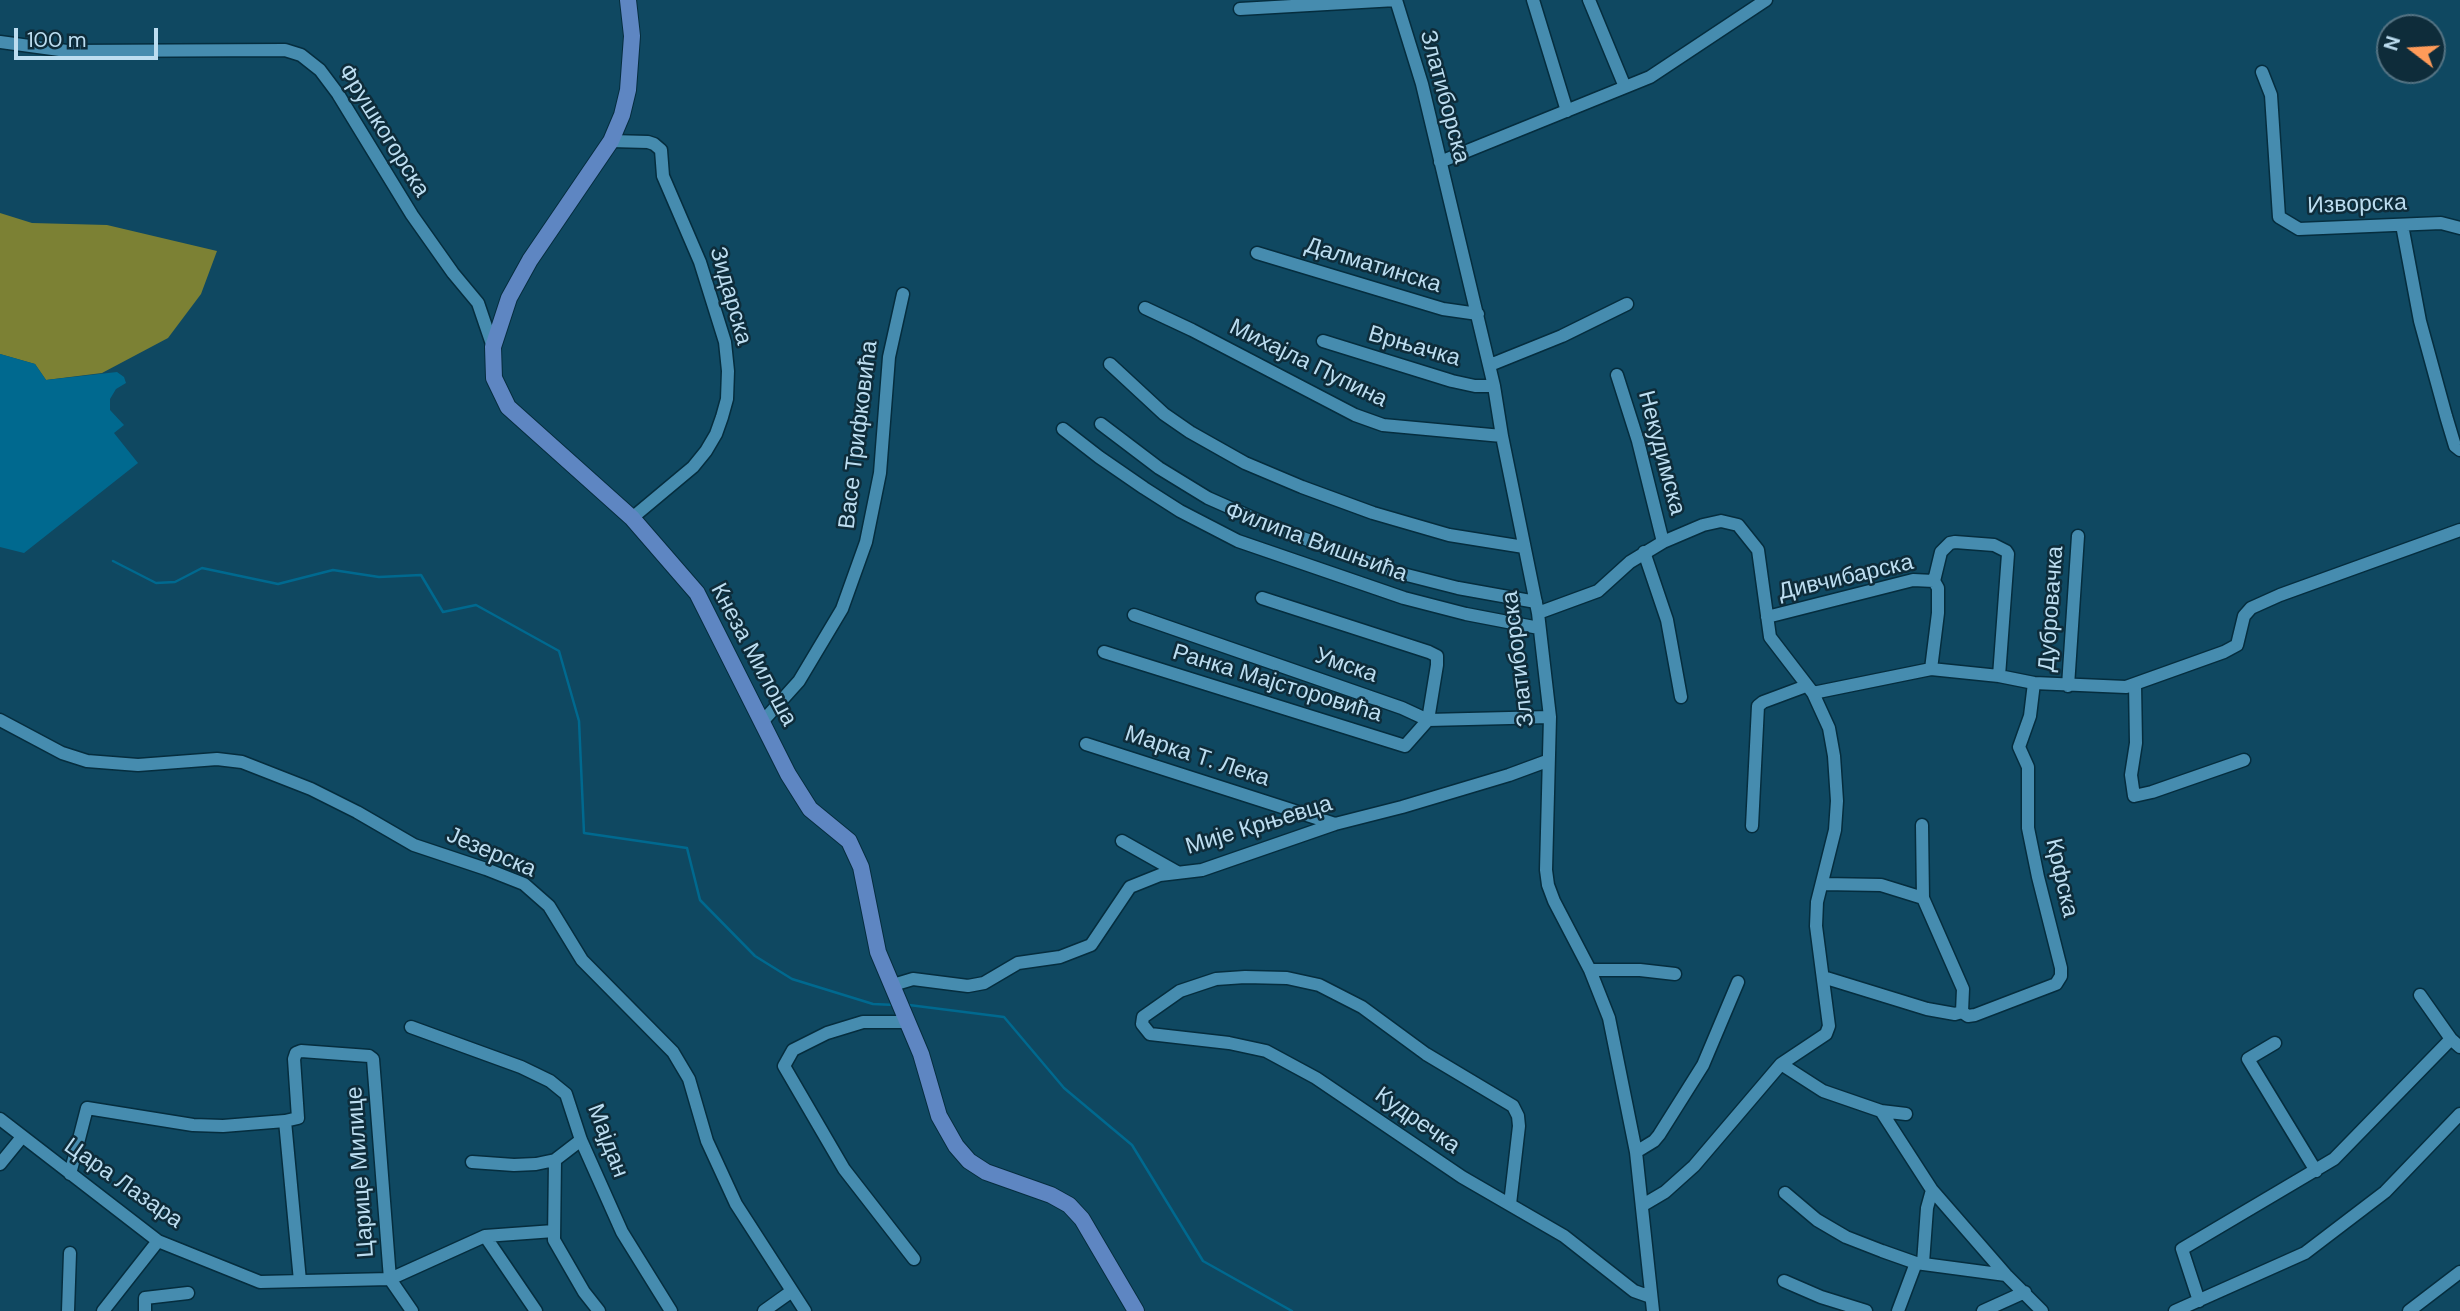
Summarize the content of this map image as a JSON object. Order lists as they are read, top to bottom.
{
  "streets": {
    "street": [
      "Златиборска",
      "Фрушкогорска",
      "Изворска",
      "Далматинска",
      "Зидарска",
      "Врњачка",
      "Михајла Пупина",
      "Васе Трифковића",
      "Некудимска",
      "Филипа Вишњића",
      "Дивчибарска",
      "Дубровачка",
      "Кнеза Милоша",
      "Умска",
      "Ранка Мајсторовића",
      "Марка Т. Лека",
      "Мије Крњевца",
      "Језерска",
      "Крфска",
      "Кудречка",
      "Мајдан",
      "Царице Милице",
      "Цара Лазара"
    ]
  },
  "crossings": [
    ["Златиборска", "Далматинска"],
    ["Златиборска", "Врњачка"],
    ["Златиборска", "Михајла Пупина"],
    ["Златиборска", "Филипа Вишњића"],
    ["Златиборска", "Умска"],
    ["Златиборска", "Мије Крњевца"],
    ["Златиборска", "Кудречка"],
    ["Фрушкогорска", "Кнеза Милоша"],
    ["Зидарска", "Кнеза Милоша"],
    ["Васе Трифковића", "Кнеза Милоша"],
    ["Кнеза Милоша", "Мије Крњевца"],
    ["Умска", "Ранка Мајсторовића"],
    ["Марка Т. Лека", "Мије Крњевца"],
    ["Царице Милице", "Цара Лазара"]
  ],
  "scale_bar": "100 m",
  "north": "left"
}
